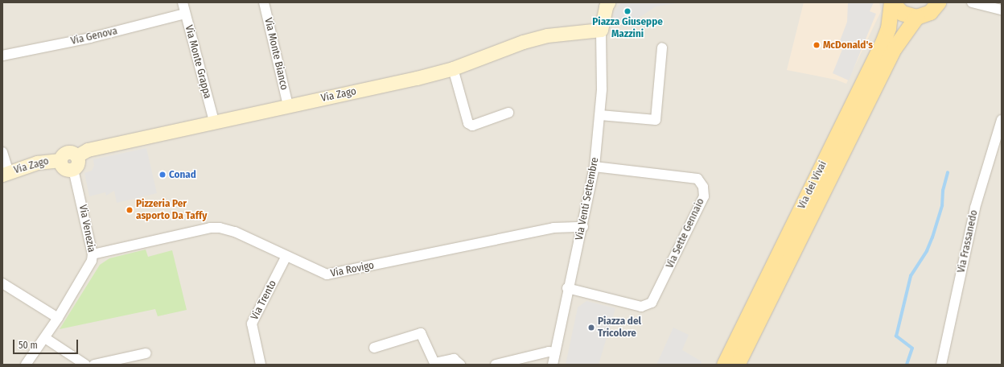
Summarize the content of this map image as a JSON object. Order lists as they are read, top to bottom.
{
  "streets": {
    "main road": ["Via dei Vivai"],
    "street": [
      "Via Genova",
      "Via Monte Bianco",
      "Via Monte Grappa",
      "Via Zago",
      "Via Venti Settembre",
      "Via Venezia",
      "Via Sette Gennaio",
      "Via Frassanedo",
      "Via Rovigo",
      "Via Trento"
    ]
  },
  "crossings": [
    ["Via Genova", "Via Monte Grappa"],
    ["Via Monte Bianco", "Via Zago"],
    ["Via Monte Grappa", "Via Zago"],
    ["Via Zago", "Via Venti Settembre"],
    ["Via Zago", "Via Venezia"],
    ["Via Venti Settembre", "Via Sette Gennaio"],
    ["Via Venti Settembre", "Via Rovigo"],
    ["Via Venezia", "Via Rovigo"],
    ["Via Rovigo", "Via Trento"]
  ],
  "places": [
    "Piazza Giuseppe Mazzini",
    "McDonald's",
    "Conad",
    "Pizzeria Per asporto Da Taffy",
    "Piazza del Tricolore"
  ],
  "scale_bar": "50 m"
}
